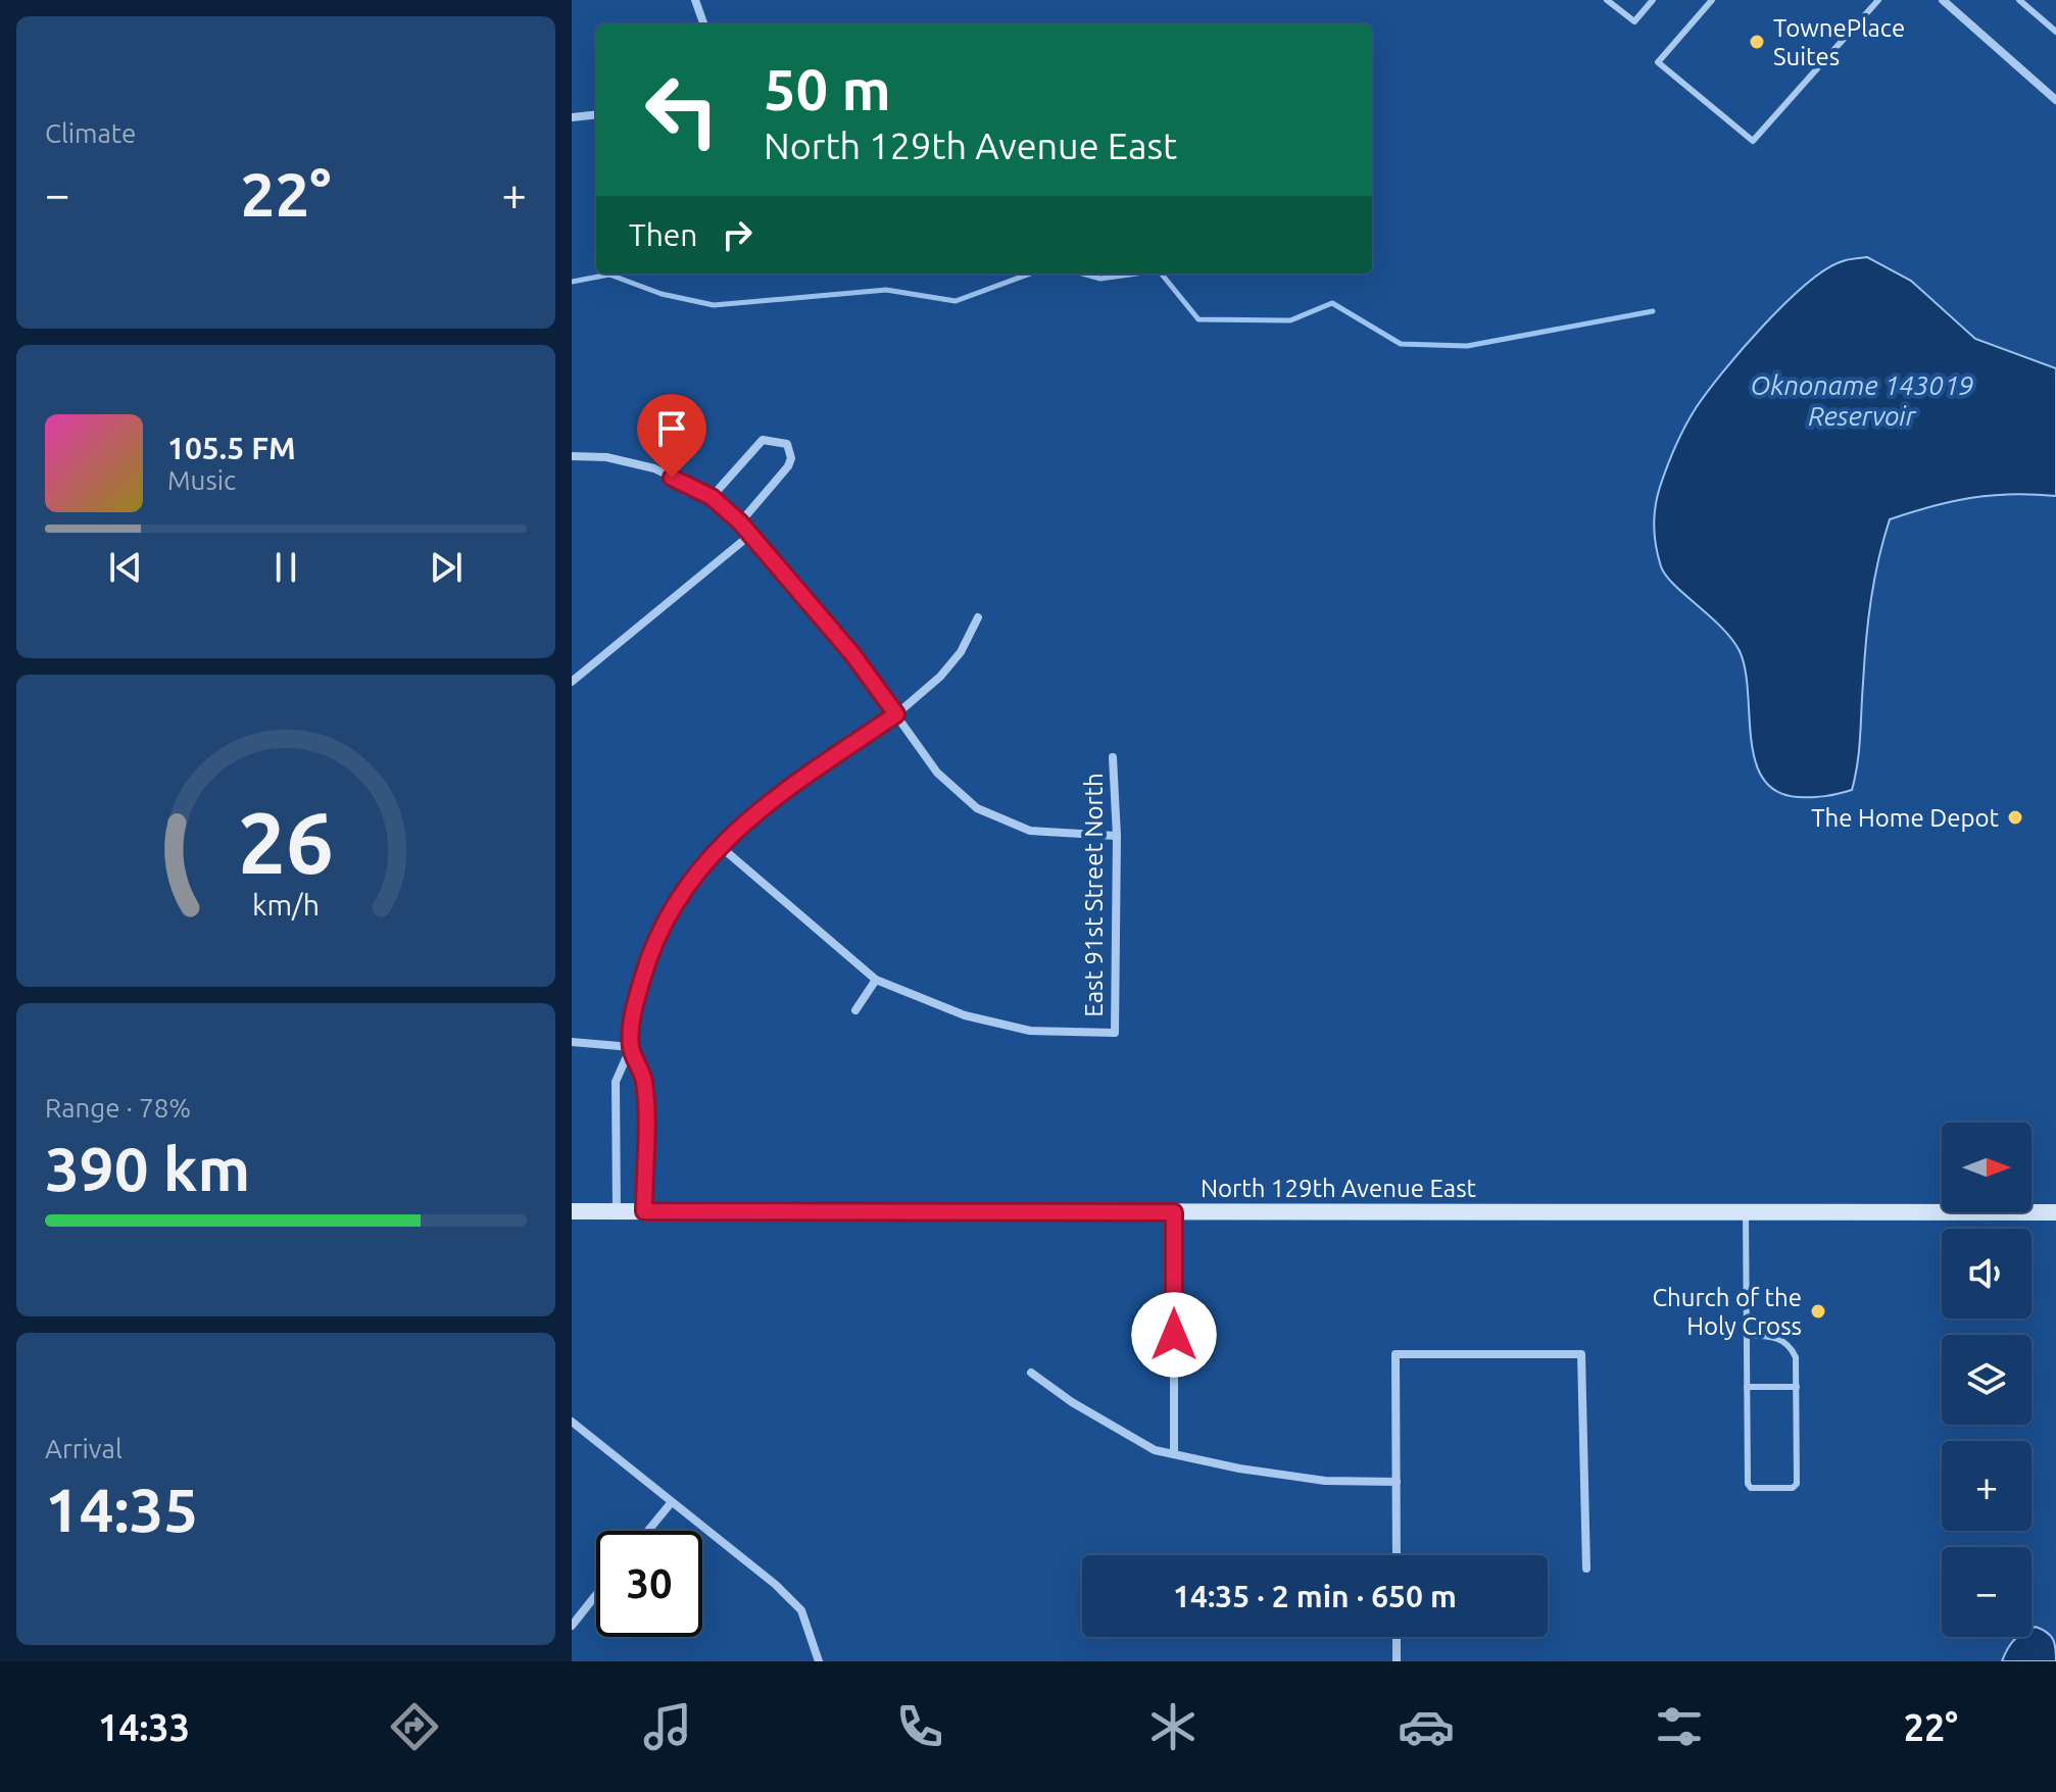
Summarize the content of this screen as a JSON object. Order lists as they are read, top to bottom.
{
  "streets": {
    "main road": ["North 129th Avenue East"],
    "street": ["East 91st Street North"]
  },
  "water": ["Oknoname 143019 Reservoir"],
  "places": ["TownePlace Suites", "The Home Depot", "Church of the Holy Cross"],
  "north": "right",
  "page": {
    "tile": [
      "Climate",
      ["Range · 78%", "390 km"],
      ["Arrival", "14:35"]
    ],
    "turn": ["50 m", "North 129th Avenue East"],
    "heat": ["−", "22°", "+"],
    "then": "Then",
    "song": ["105.5 FM", "Music"],
    "map_buttons": ["+", "−"],
    "limit": "30",
    "trip": "14:35 · 2 min · 650 m",
    "tabs": ["14:33", "22°"],
    "gauge": ["26", "km/h"]
  }
}
